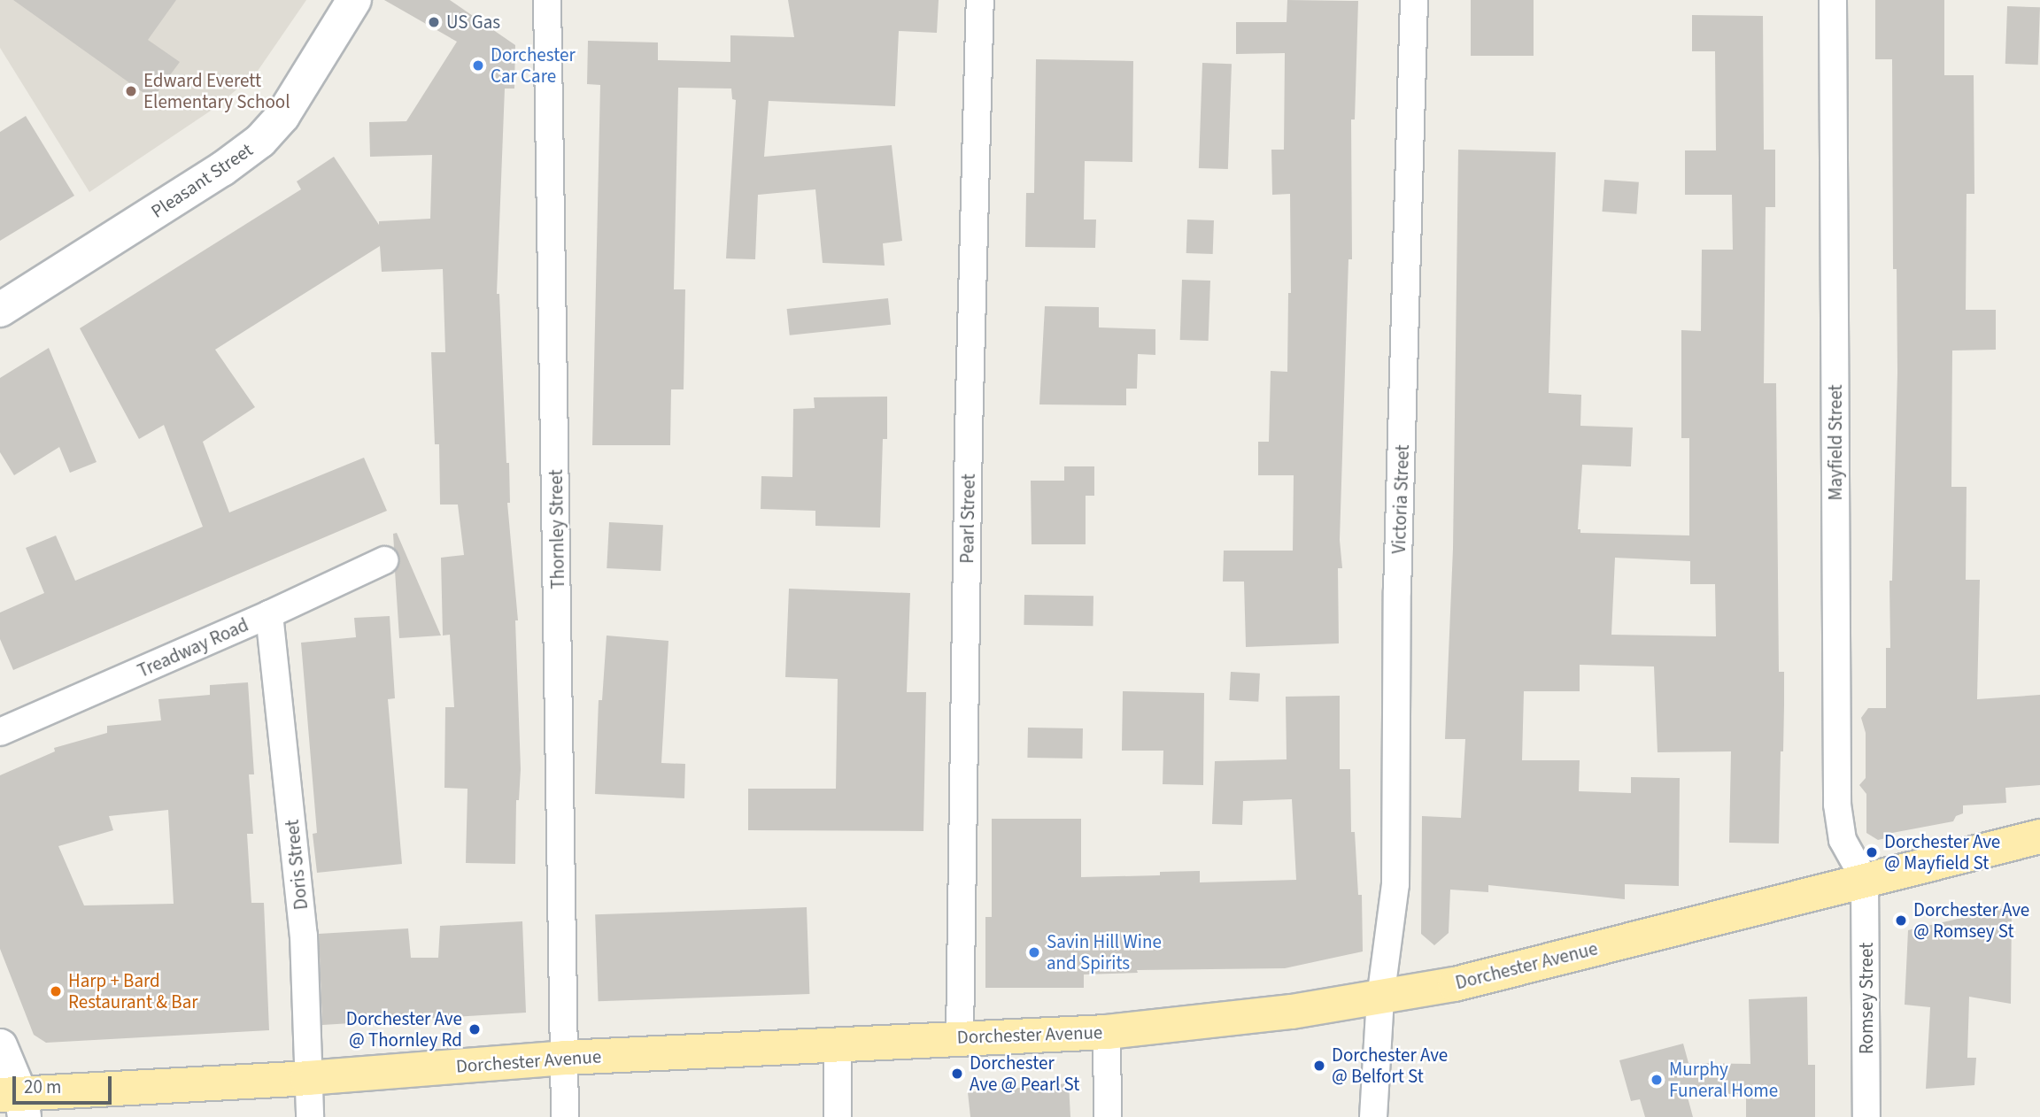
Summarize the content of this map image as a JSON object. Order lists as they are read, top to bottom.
{
  "streets": {
    "main road": ["Pleasant Street", "Dorchester Avenue"],
    "street": [
      "Mayfield Street",
      "Victoria Street",
      "Pearl Street",
      "Thornley Street",
      "Treadway Road",
      "Doris Street",
      "Romsey Street"
    ]
  },
  "crossings": [
    ["Mayfield Street", "Dorchester Avenue"],
    ["Mayfield Street", "Romsey Street"],
    ["Victoria Street", "Dorchester Avenue"],
    ["Pearl Street", "Dorchester Avenue"],
    ["Thornley Street", "Dorchester Avenue"],
    ["Treadway Road", "Doris Street"],
    ["Doris Street", "Dorchester Avenue"],
    ["Dorchester Avenue", "Romsey Street"]
  ],
  "places": [
    "US Gas",
    "Dorchester Car Care",
    "Edward Everett Elementary School",
    "Dorchester Ave @ Mayfield St",
    "Dorchester Ave @ Romsey St",
    "Savin Hill Wine and Spirits",
    "Harp + Bard Restaurant & Bar",
    "Dorchester Ave @ Thornley Rd",
    "Dorchester Ave @ Belfort St",
    "Dorchester Ave @ Pearl St",
    "Murphy Funeral Home"
  ],
  "scale_bar": "20 m"
}
